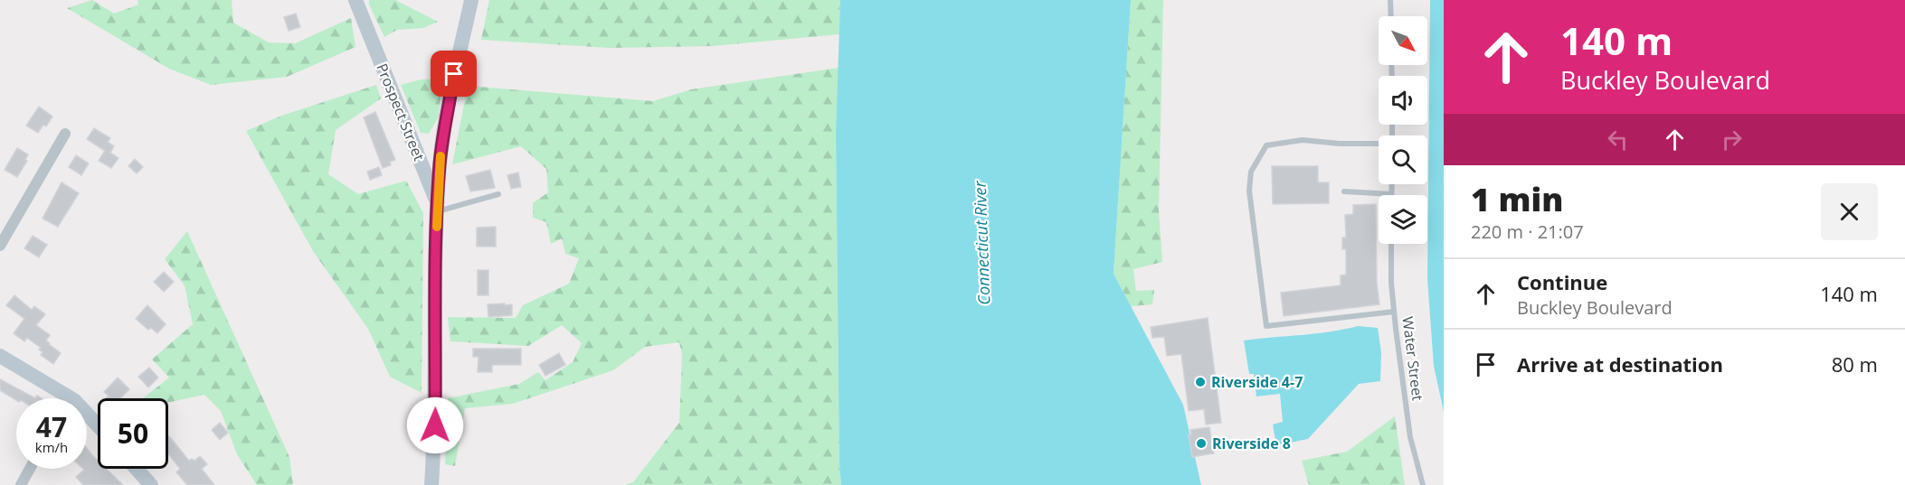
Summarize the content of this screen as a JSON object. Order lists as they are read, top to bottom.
{
  "streets": {
    "main road": ["Prospect Street"],
    "lane": ["Water Street"]
  },
  "water": ["Connecticut River"],
  "places": ["Riverside 4-7", "Riverside 8"],
  "north": "bottom right",
  "page": {
    "turn": ["140 m", "Buckley Boulevard"],
    "heading": ["1 min", "220 m · 21:07"],
    "list": [
      {
        "name": "Continue",
        "note": "Buckley Boulevard",
        "value": "140 m"
      },
      {
        "name": "Arrive at destination",
        "value": "80 m"
      }
    ],
    "speed": "47 km/h",
    "limit": "50"
  }
}
